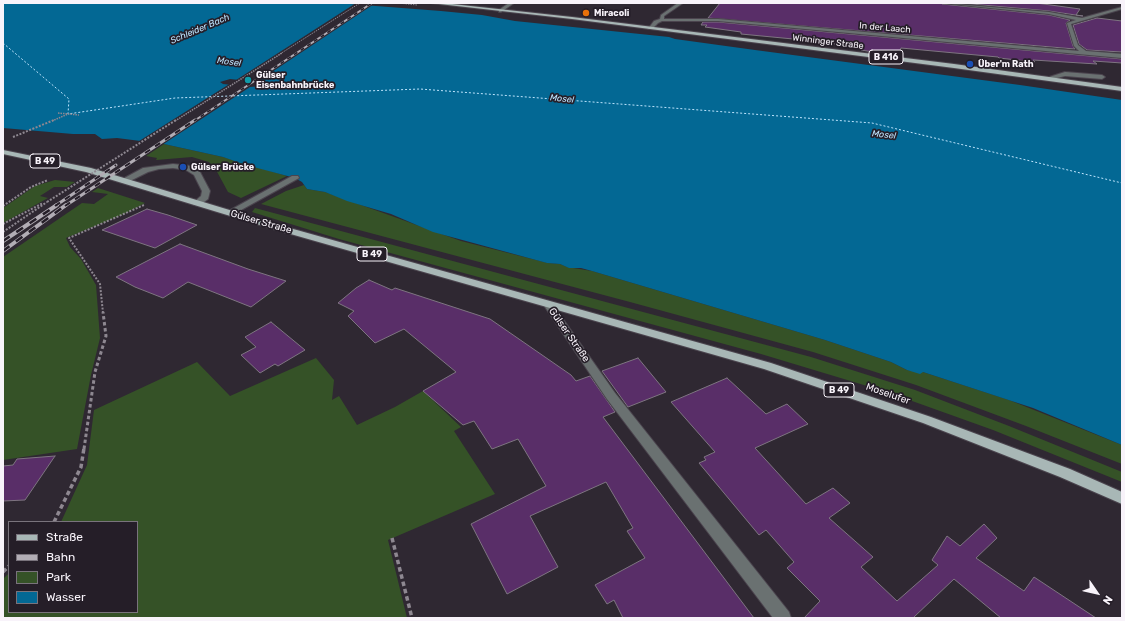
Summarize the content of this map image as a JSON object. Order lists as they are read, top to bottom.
{
  "streets": {
    "main road": [
      "Winninger Straße",
      "B 416",
      "B 49",
      "Gülser Straße",
      "Moselufer"
    ],
    "street": ["In der Laach"]
  },
  "crossings": [
    ["Winninger Straße", "B 416"],
    ["Gülser Straße", "Moselufer"]
  ],
  "water": ["Schleider Bach", "Mosel"],
  "places": [
    "Miracoli",
    "Über'm Rath",
    "Gülser Eisenbahnbrücke",
    "Gülser Brücke"
  ],
  "legend": [
    "Straße",
    "Bahn",
    "Park",
    "Wasser"
  ],
  "north": "bottom right"
}
